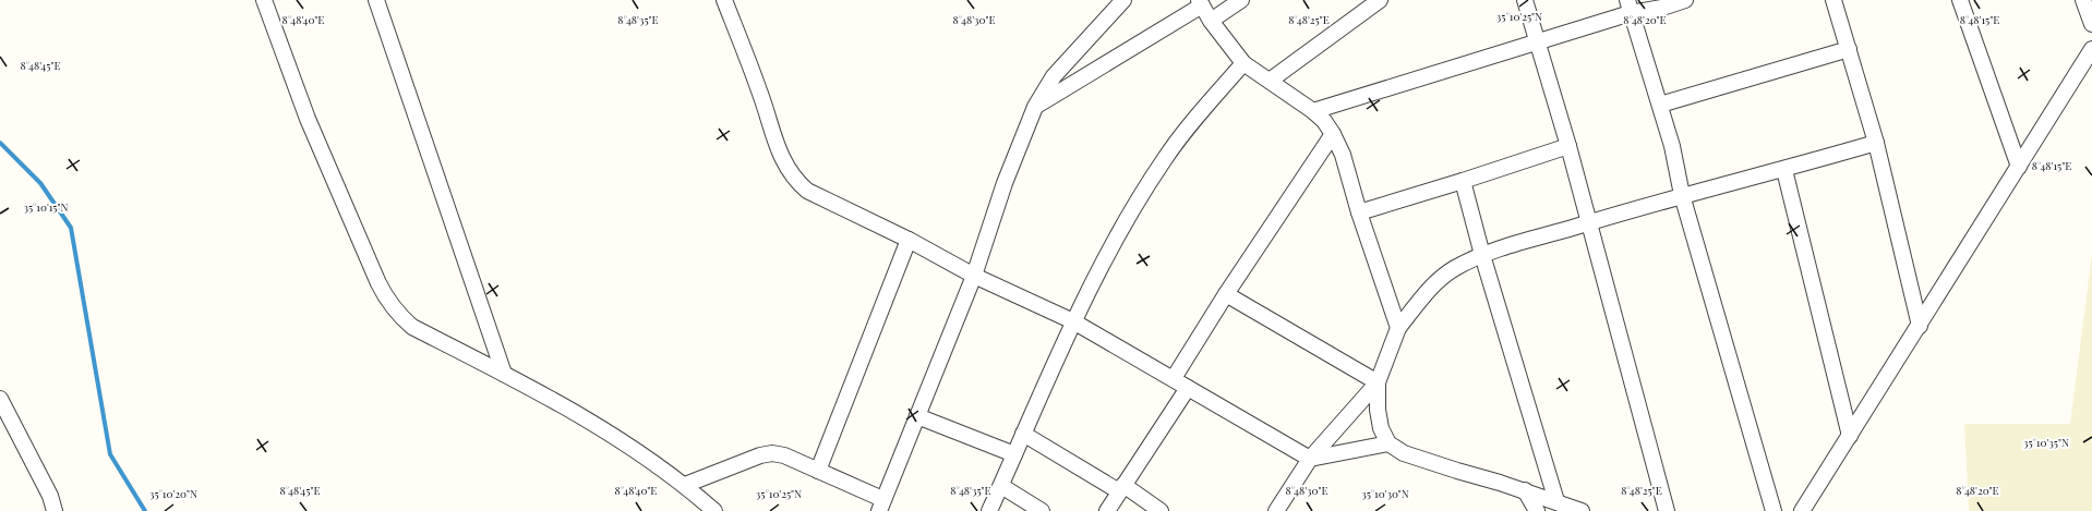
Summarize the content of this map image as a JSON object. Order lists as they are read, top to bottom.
{
  "coordinates": [
    "35°10'25\"N",
    "8°48'40\"E",
    "8°48'35\"E",
    "8°48'30\"E",
    "8°48'25\"E",
    "8°48'20\"E",
    "8°48'15\"E",
    "8°48'45\"E",
    "35°10'15\"N",
    "35°10'35\"N",
    "35°10'20\"N",
    "35°10'30\"N"
  ]
}
